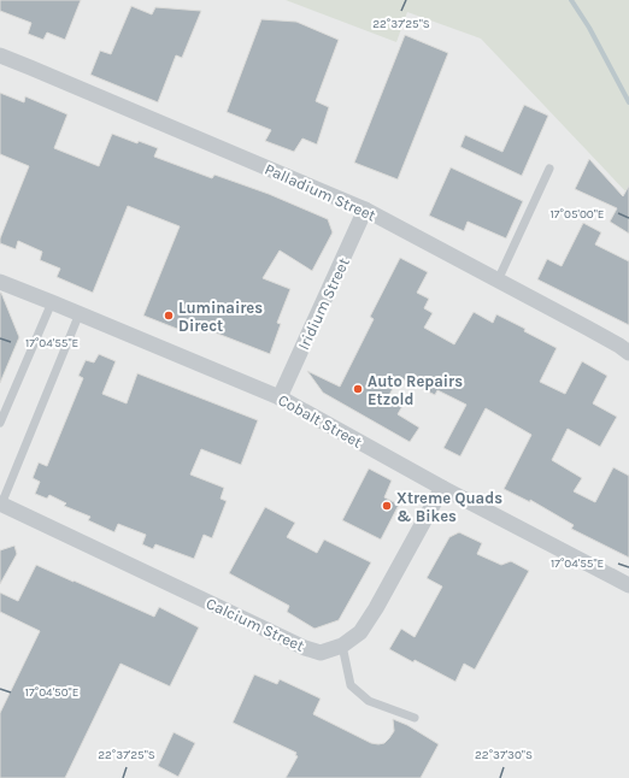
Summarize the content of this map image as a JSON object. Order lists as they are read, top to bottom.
{
  "streets": {
    "street": [
      "Palladium Street",
      "Iridium Street",
      "Cobalt Street",
      "Calcium Street"
    ]
  },
  "crossings": [
    ["Palladium Street", "Iridium Street"],
    ["Iridium Street", "Cobalt Street"],
    ["Cobalt Street", "Calcium Street"]
  ],
  "places": ["Luminaires Direct", "Auto Repairs Etzold", "Xtreme Quads & Bikes"],
  "coordinates": [
    "22°37'25\"S",
    "17°05'00\"E",
    "17°04'55\"E",
    "17°04'50\"E",
    "22°37'30\"S"
  ]
}
